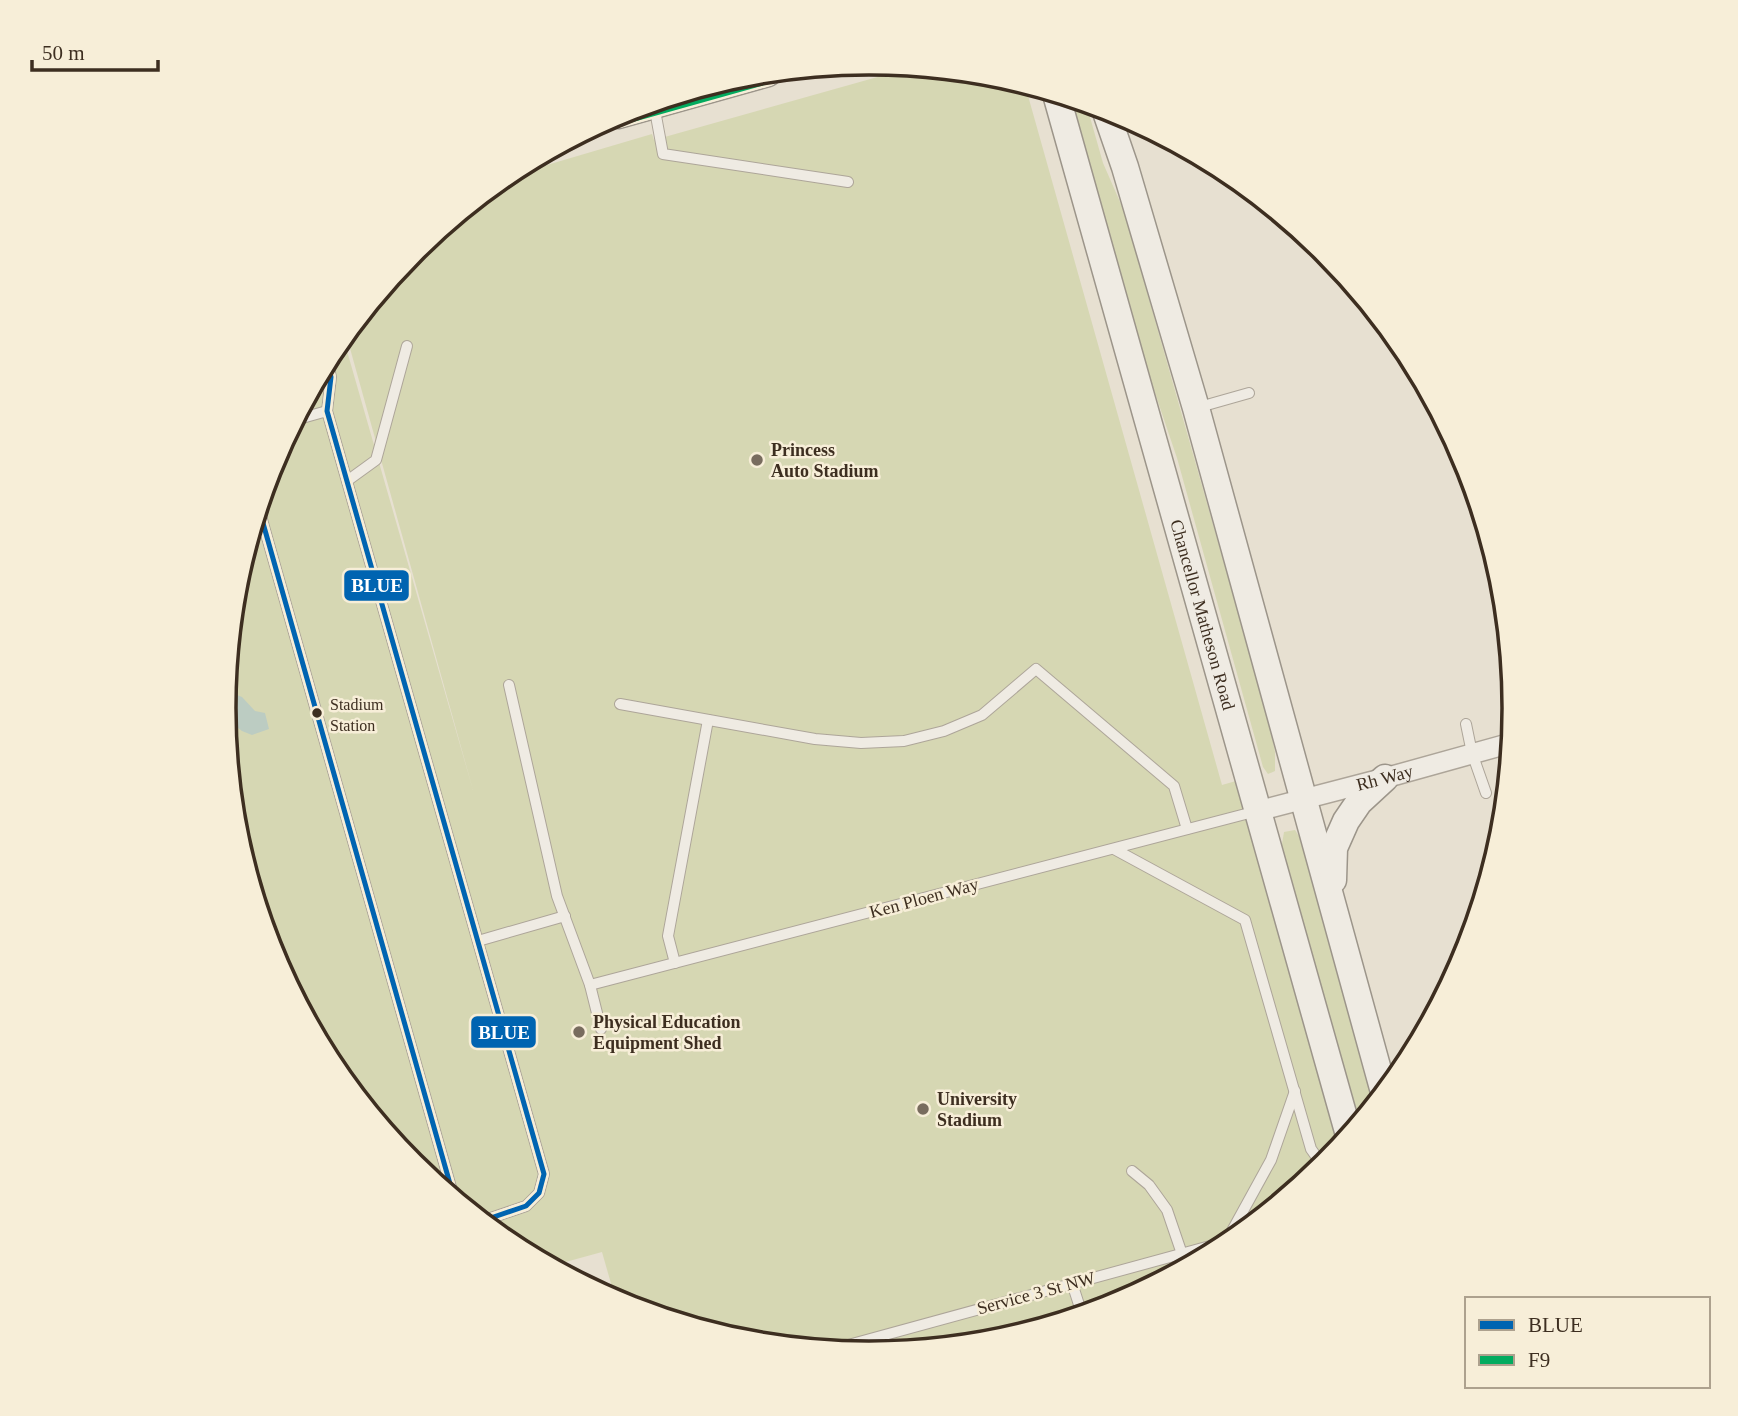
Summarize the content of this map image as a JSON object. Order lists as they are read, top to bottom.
{
  "streets": {
    "main road": ["Chancellor Matheson Road"],
    "street": ["Rh Way"],
    "lane": ["Ken Ploen Way", "Service 3 St NW"]
  },
  "crossings": [
    ["Chancellor Matheson Road", "Rh Way"],
    ["Chancellor Matheson Road", "Ken Ploen Way"],
    ["Rh Way", "Ken Ploen Way"]
  ],
  "places": [
    "Princess Auto Stadium",
    "Stadium Station",
    "Physical Education Equipment Shed",
    "University Stadium"
  ],
  "lines": ["transit line F9", "transit line BLUE"],
  "legend": ["BLUE", "F9"],
  "scale_bar": "50 m"
}
